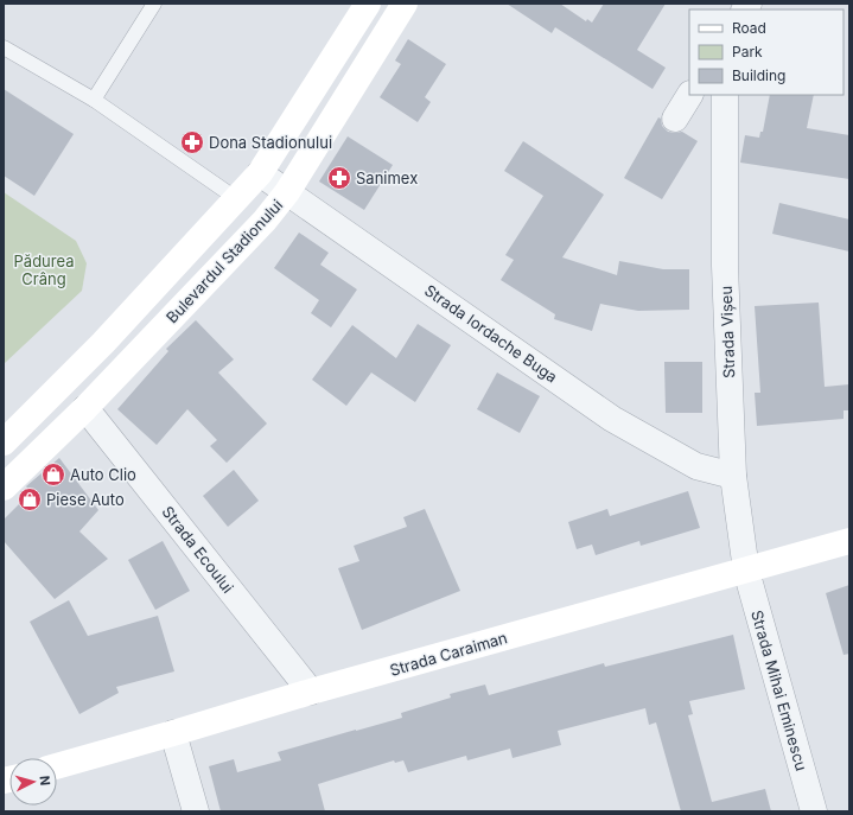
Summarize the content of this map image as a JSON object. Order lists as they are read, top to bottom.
{
  "streets": {
    "main road": ["Bulevardul Stadionului", "Strada Caraiman"],
    "street": [
      "Strada Vișeu",
      "Strada Iordache Buga",
      "Strada Ecoului",
      "Strada Mihai Eminescu"
    ]
  },
  "crossings": [
    ["Bulevardul Stadionului", "Strada Iordache Buga"],
    ["Bulevardul Stadionului", "Strada Ecoului"],
    ["Strada Vișeu", "Strada Iordache Buga"],
    ["Strada Vișeu", "Strada Caraiman"],
    ["Strada Vișeu", "Strada Mihai Eminescu"],
    ["Strada Ecoului", "Strada Caraiman"],
    ["Strada Caraiman", "Strada Mihai Eminescu"]
  ],
  "parks": ["Pădurea Crâng"],
  "places": {
    "pharmacy": ["Dona Stadionului", "Sanimex"],
    "shop": ["Auto Clio", "Piese Auto"]
  },
  "legend": ["Road", "Park", "Building"],
  "north": "right"
}
